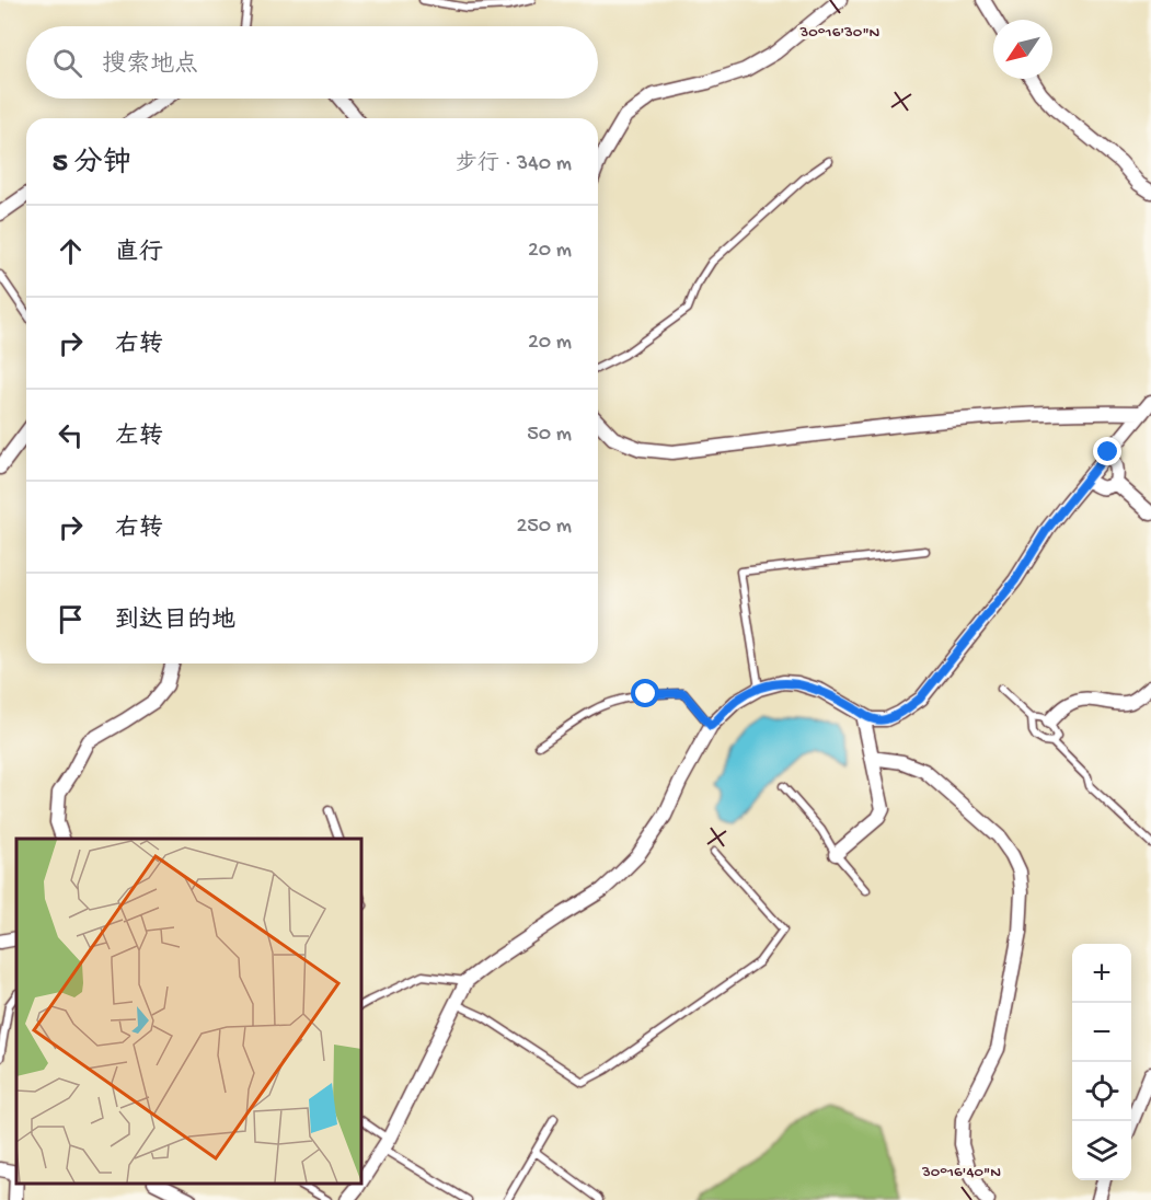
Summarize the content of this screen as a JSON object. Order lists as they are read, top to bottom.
{
  "north": "bottom left",
  "page": {
    "search": "搜索地点",
    "heading": ["5 分钟", "步行 · 340 m"],
    "list": [
      ["直行", "20 m"],
      ["右转", "20 m"],
      ["左转", "50 m"],
      ["右转", "250 m"],
      "到达目的地"
    ],
    "map_buttons": ["+", "−"]
  },
  "coordinates": ["30°16'30\"N", "30°16'40\"N"]
}
